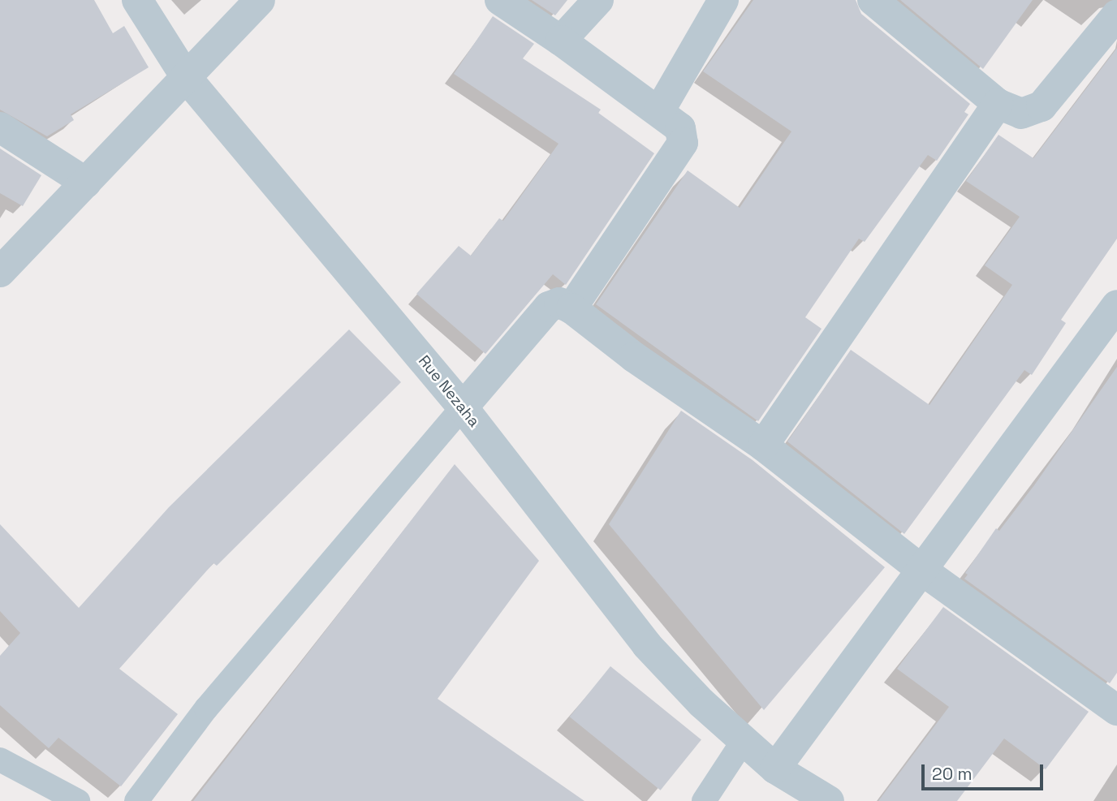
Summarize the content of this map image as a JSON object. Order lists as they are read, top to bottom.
{
  "streets": {
    "street": ["Rue Nezaha"]
  },
  "scale_bar": "20 m"
}
